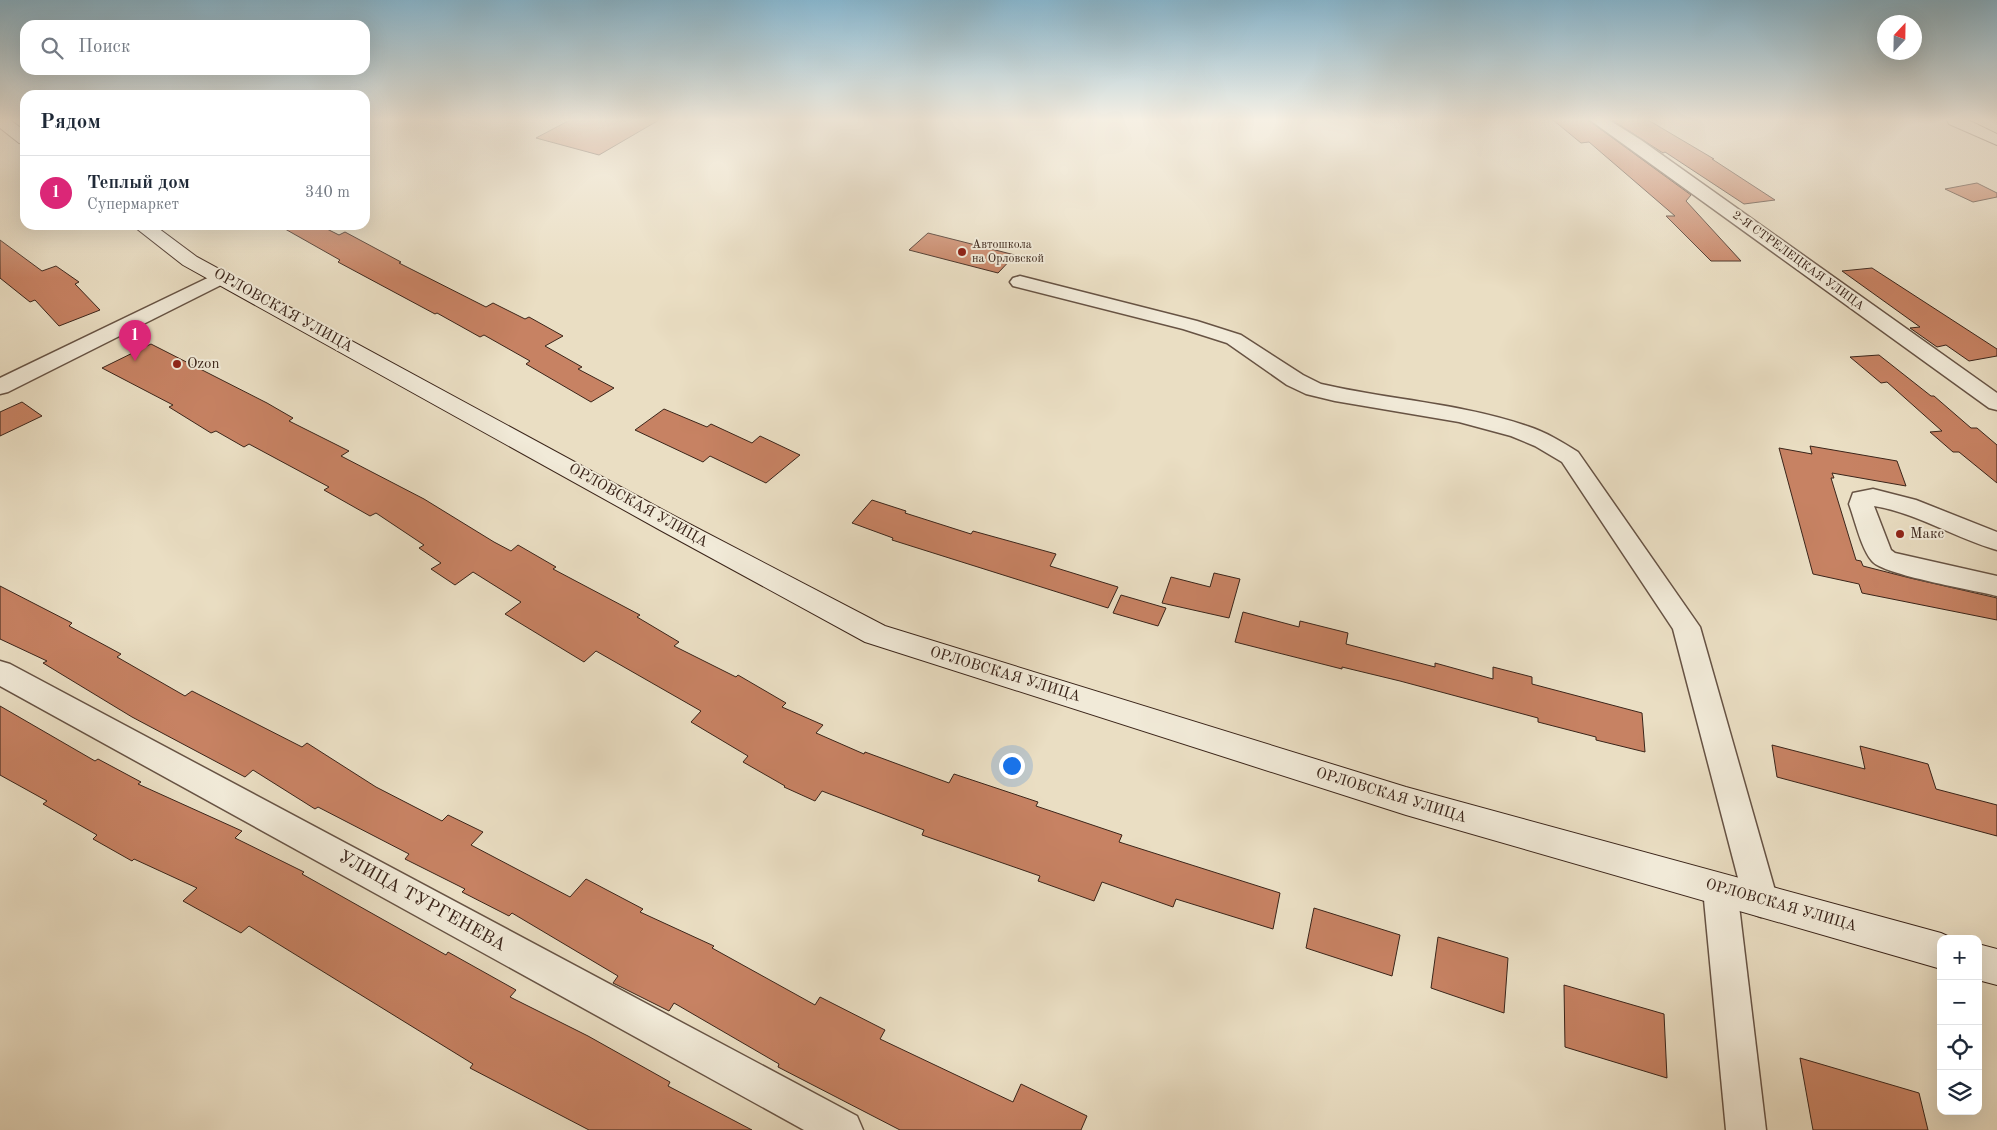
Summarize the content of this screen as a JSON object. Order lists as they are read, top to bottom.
{
  "streets": {
    "main road": ["ОРЛОВСКАЯ УЛИЦА"],
    "street": ["2-Я СТРЕЛЕЦКАЯ УЛИЦА", "УЛИЦА ТУРГЕНЕВА"]
  },
  "places": ["Автошкола на Орловской", "Ozon", "Макс"],
  "north": "top",
  "page": {
    "search": "Поиск",
    "heading": "Рядом",
    "list": [
      {
        "mark": "1",
        "name": "Теплый дом",
        "note": "Супермаркет",
        "value": "340 m"
      }
    ],
    "pins": "1",
    "map_buttons": ["+", "−"]
  }
}
